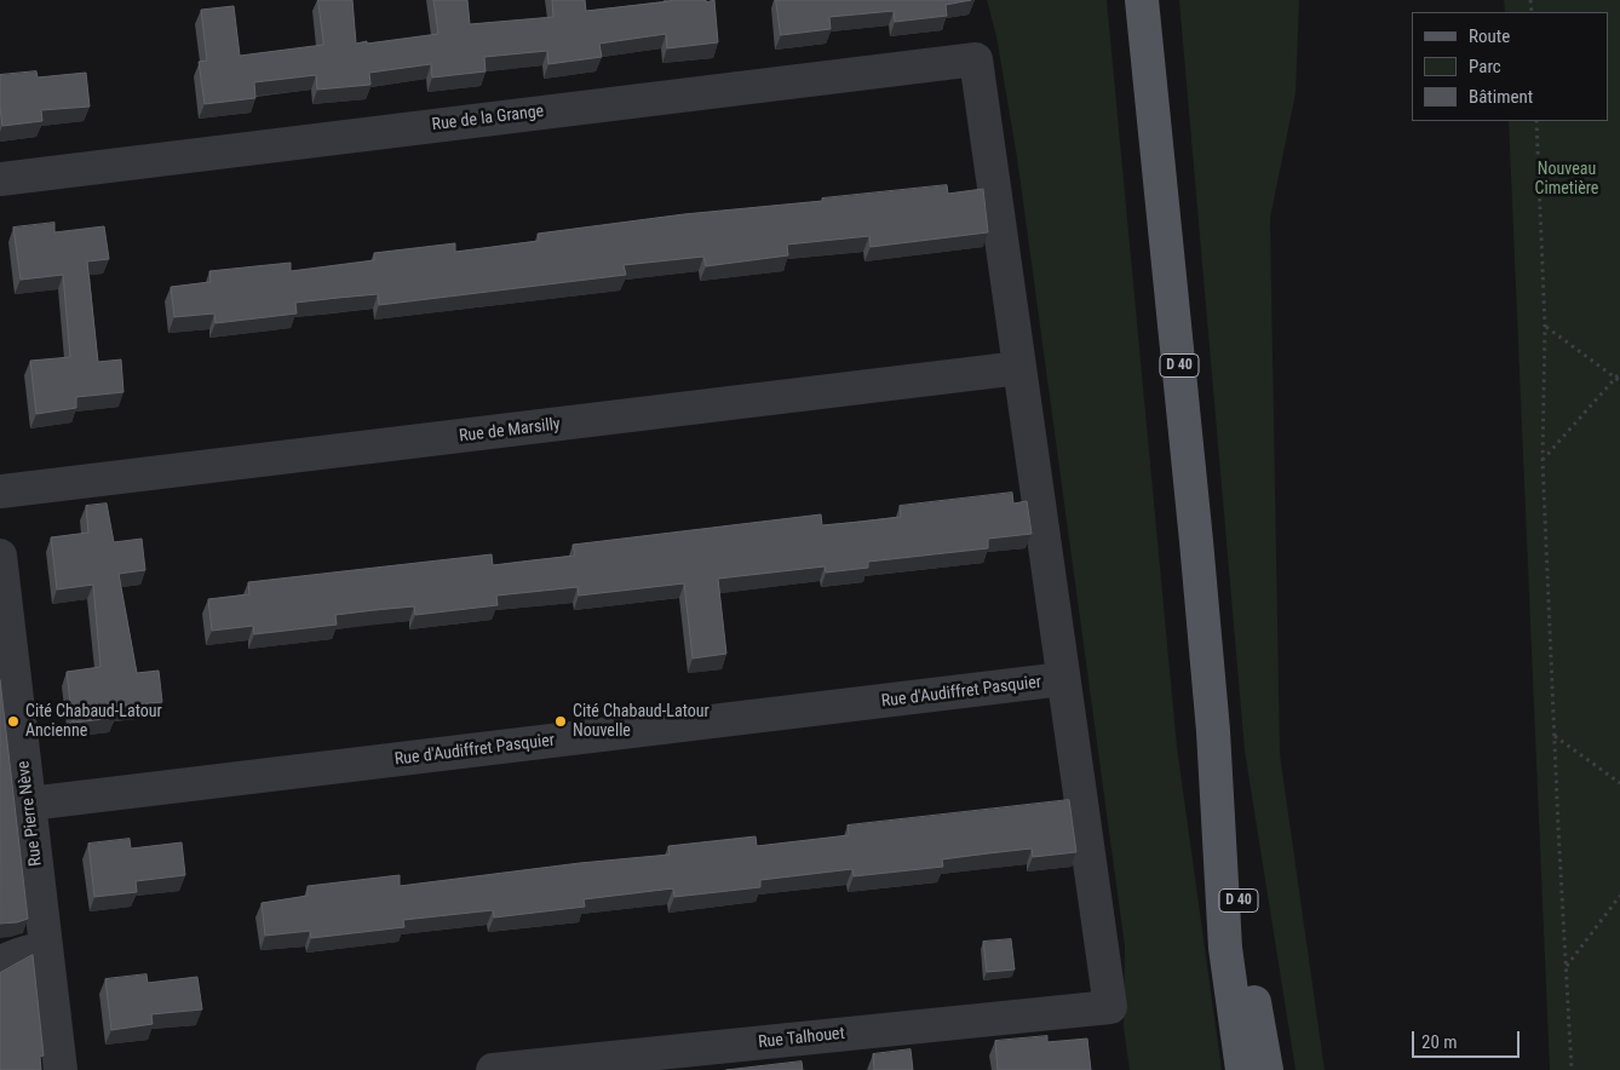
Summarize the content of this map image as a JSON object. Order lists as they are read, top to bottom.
{
  "streets": {
    "main road": ["D 40"],
    "street": [
      "Rue de la Grange",
      "Rue de Marsilly",
      "Rue d'Audiffret Pasquier",
      "Rue Pierre Nève",
      "Rue Talhouet"
    ]
  },
  "crossings": [
    ["Rue de la Grange", "Rue de Marsilly"],
    ["Rue d'Audiffret Pasquier", "Rue Pierre Nève"],
    ["Rue d'Audiffret Pasquier", "Rue Talhouet"]
  ],
  "parks": ["Nouveau Cimetière"],
  "places": ["Cité Chabaud-Latour Ancienne", "Cité Chabaud-Latour Nouvelle"],
  "legend": ["Route", "Parc", "Bâtiment"],
  "scale_bar": "20 m"
}
